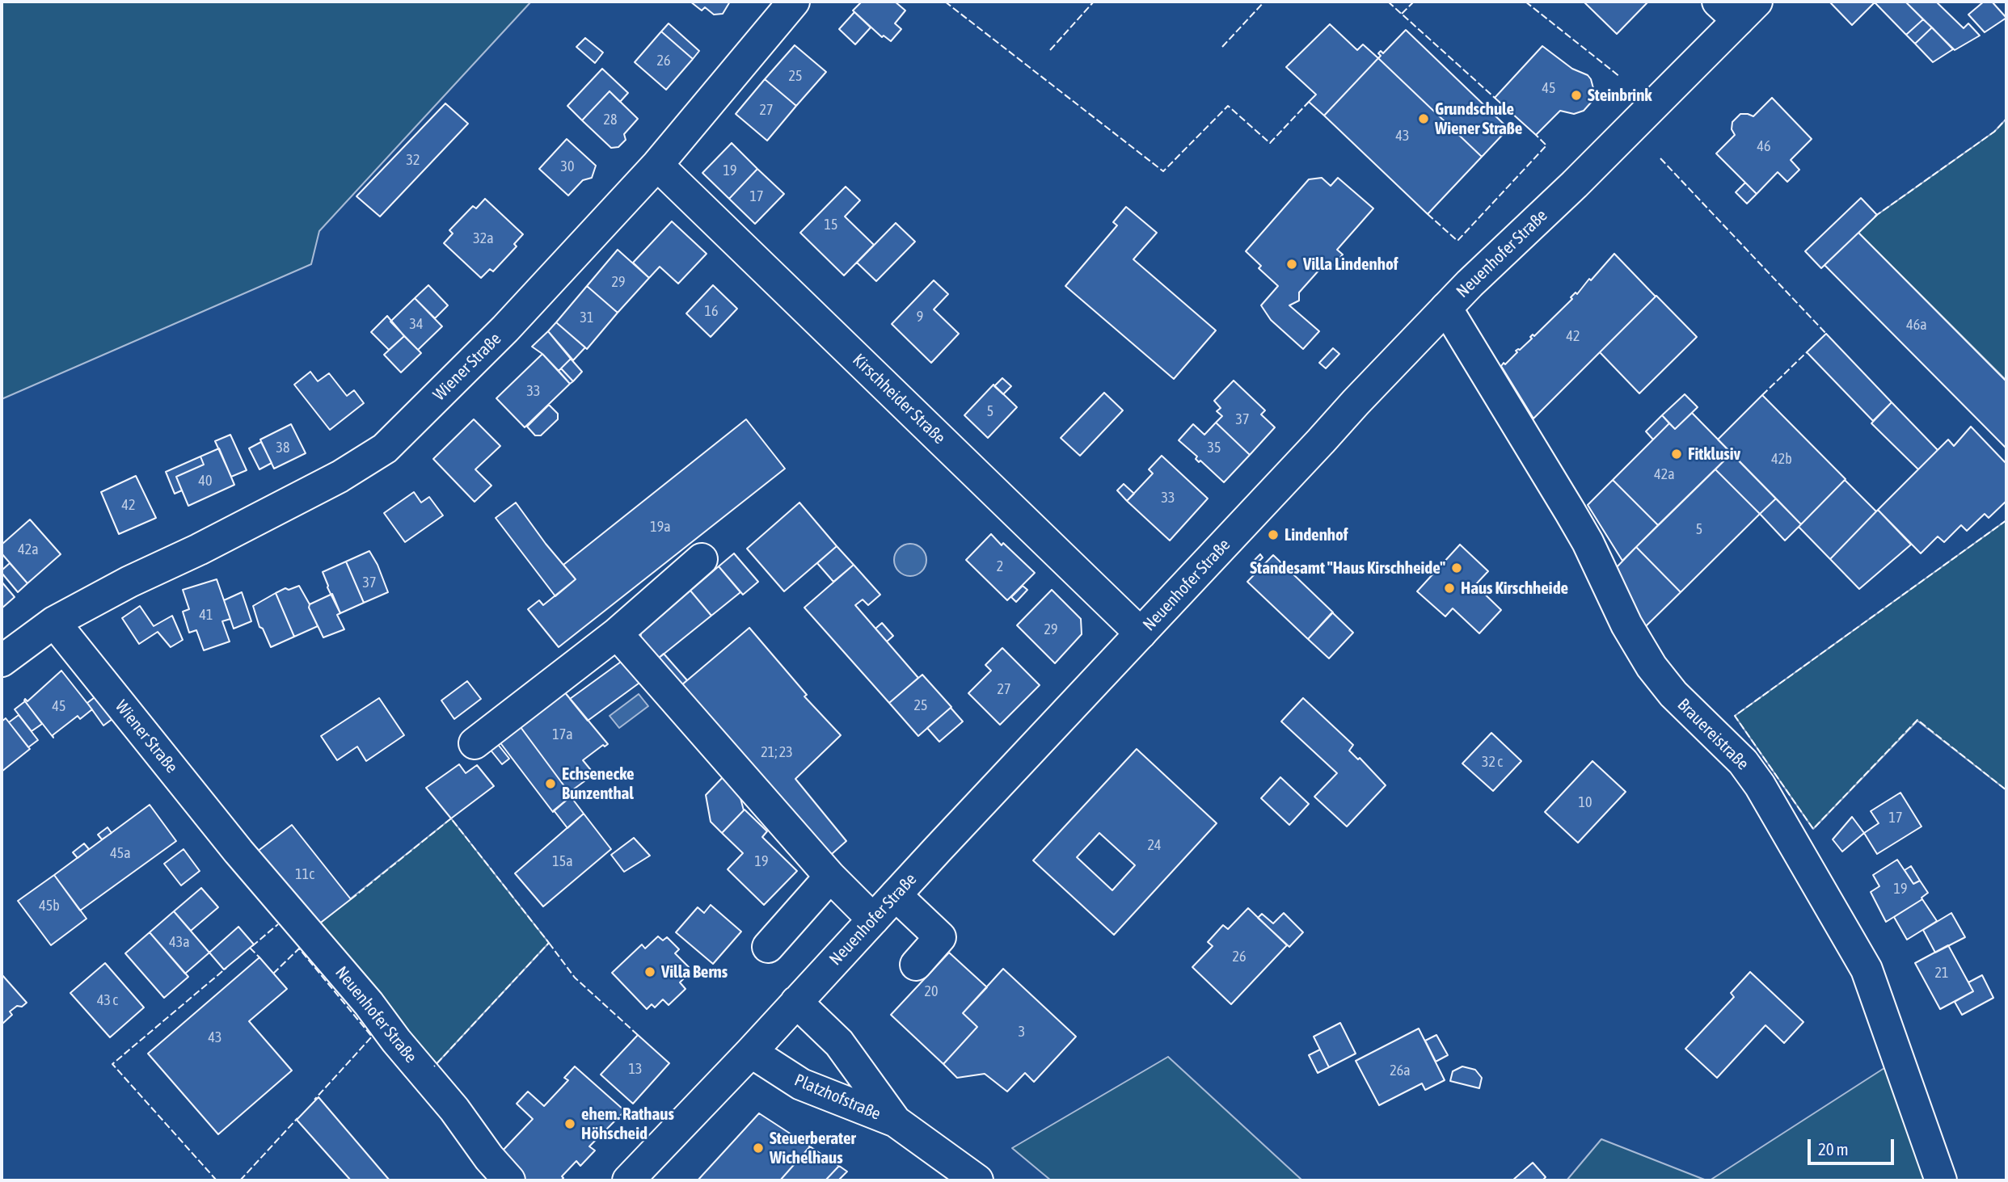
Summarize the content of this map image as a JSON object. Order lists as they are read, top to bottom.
{
  "streets": {
    "street": [
      "Neuenhofer Straße",
      "Wiener Straße",
      "Kirschheider Straße",
      "Brauereistraße",
      "Platzhofstraße"
    ]
  },
  "crossings": [
    ["Neuenhofer Straße", "Wiener Straße"],
    ["Neuenhofer Straße", "Kirschheider Straße"],
    ["Neuenhofer Straße", "Brauereistraße"],
    ["Neuenhofer Straße", "Platzhofstraße"],
    ["Wiener Straße", "Kirschheider Straße"]
  ],
  "places": [
    "Steinbrink",
    "Grundschule Wiener Straße",
    "Villa Lindenhof",
    "Fitklusiv",
    "Lindenhof",
    "Standesamt \"Haus Kirschheide\"",
    "Haus Kirschheide",
    "Echsenecke Bunzenthal",
    "Villa Berns",
    "ehem. Rathaus Höhscheid",
    "Steuerberater Wichelhaus"
  ],
  "house_numbers": [
    "26",
    "25",
    "45",
    "27",
    "28",
    "43",
    "46",
    "32",
    "30",
    "19",
    "17",
    "15",
    "32a",
    "29",
    "16",
    "9",
    "31",
    "34",
    "46a",
    "42",
    "33",
    "5",
    "37",
    "38",
    "35",
    "42b",
    "42a",
    "40",
    "33",
    "42",
    "19a",
    "5",
    "42a",
    "2",
    "37",
    "41",
    "29",
    "27",
    "25",
    "45",
    "17a",
    "21; 23",
    "32 c",
    "10",
    "17",
    "24",
    "45a",
    "15a",
    "19",
    "11c",
    "19",
    "45b",
    "43a",
    "26",
    "21",
    "20",
    "43 c",
    "3",
    "43",
    "13",
    "26a"
  ],
  "scale_bar": "20 m"
}
